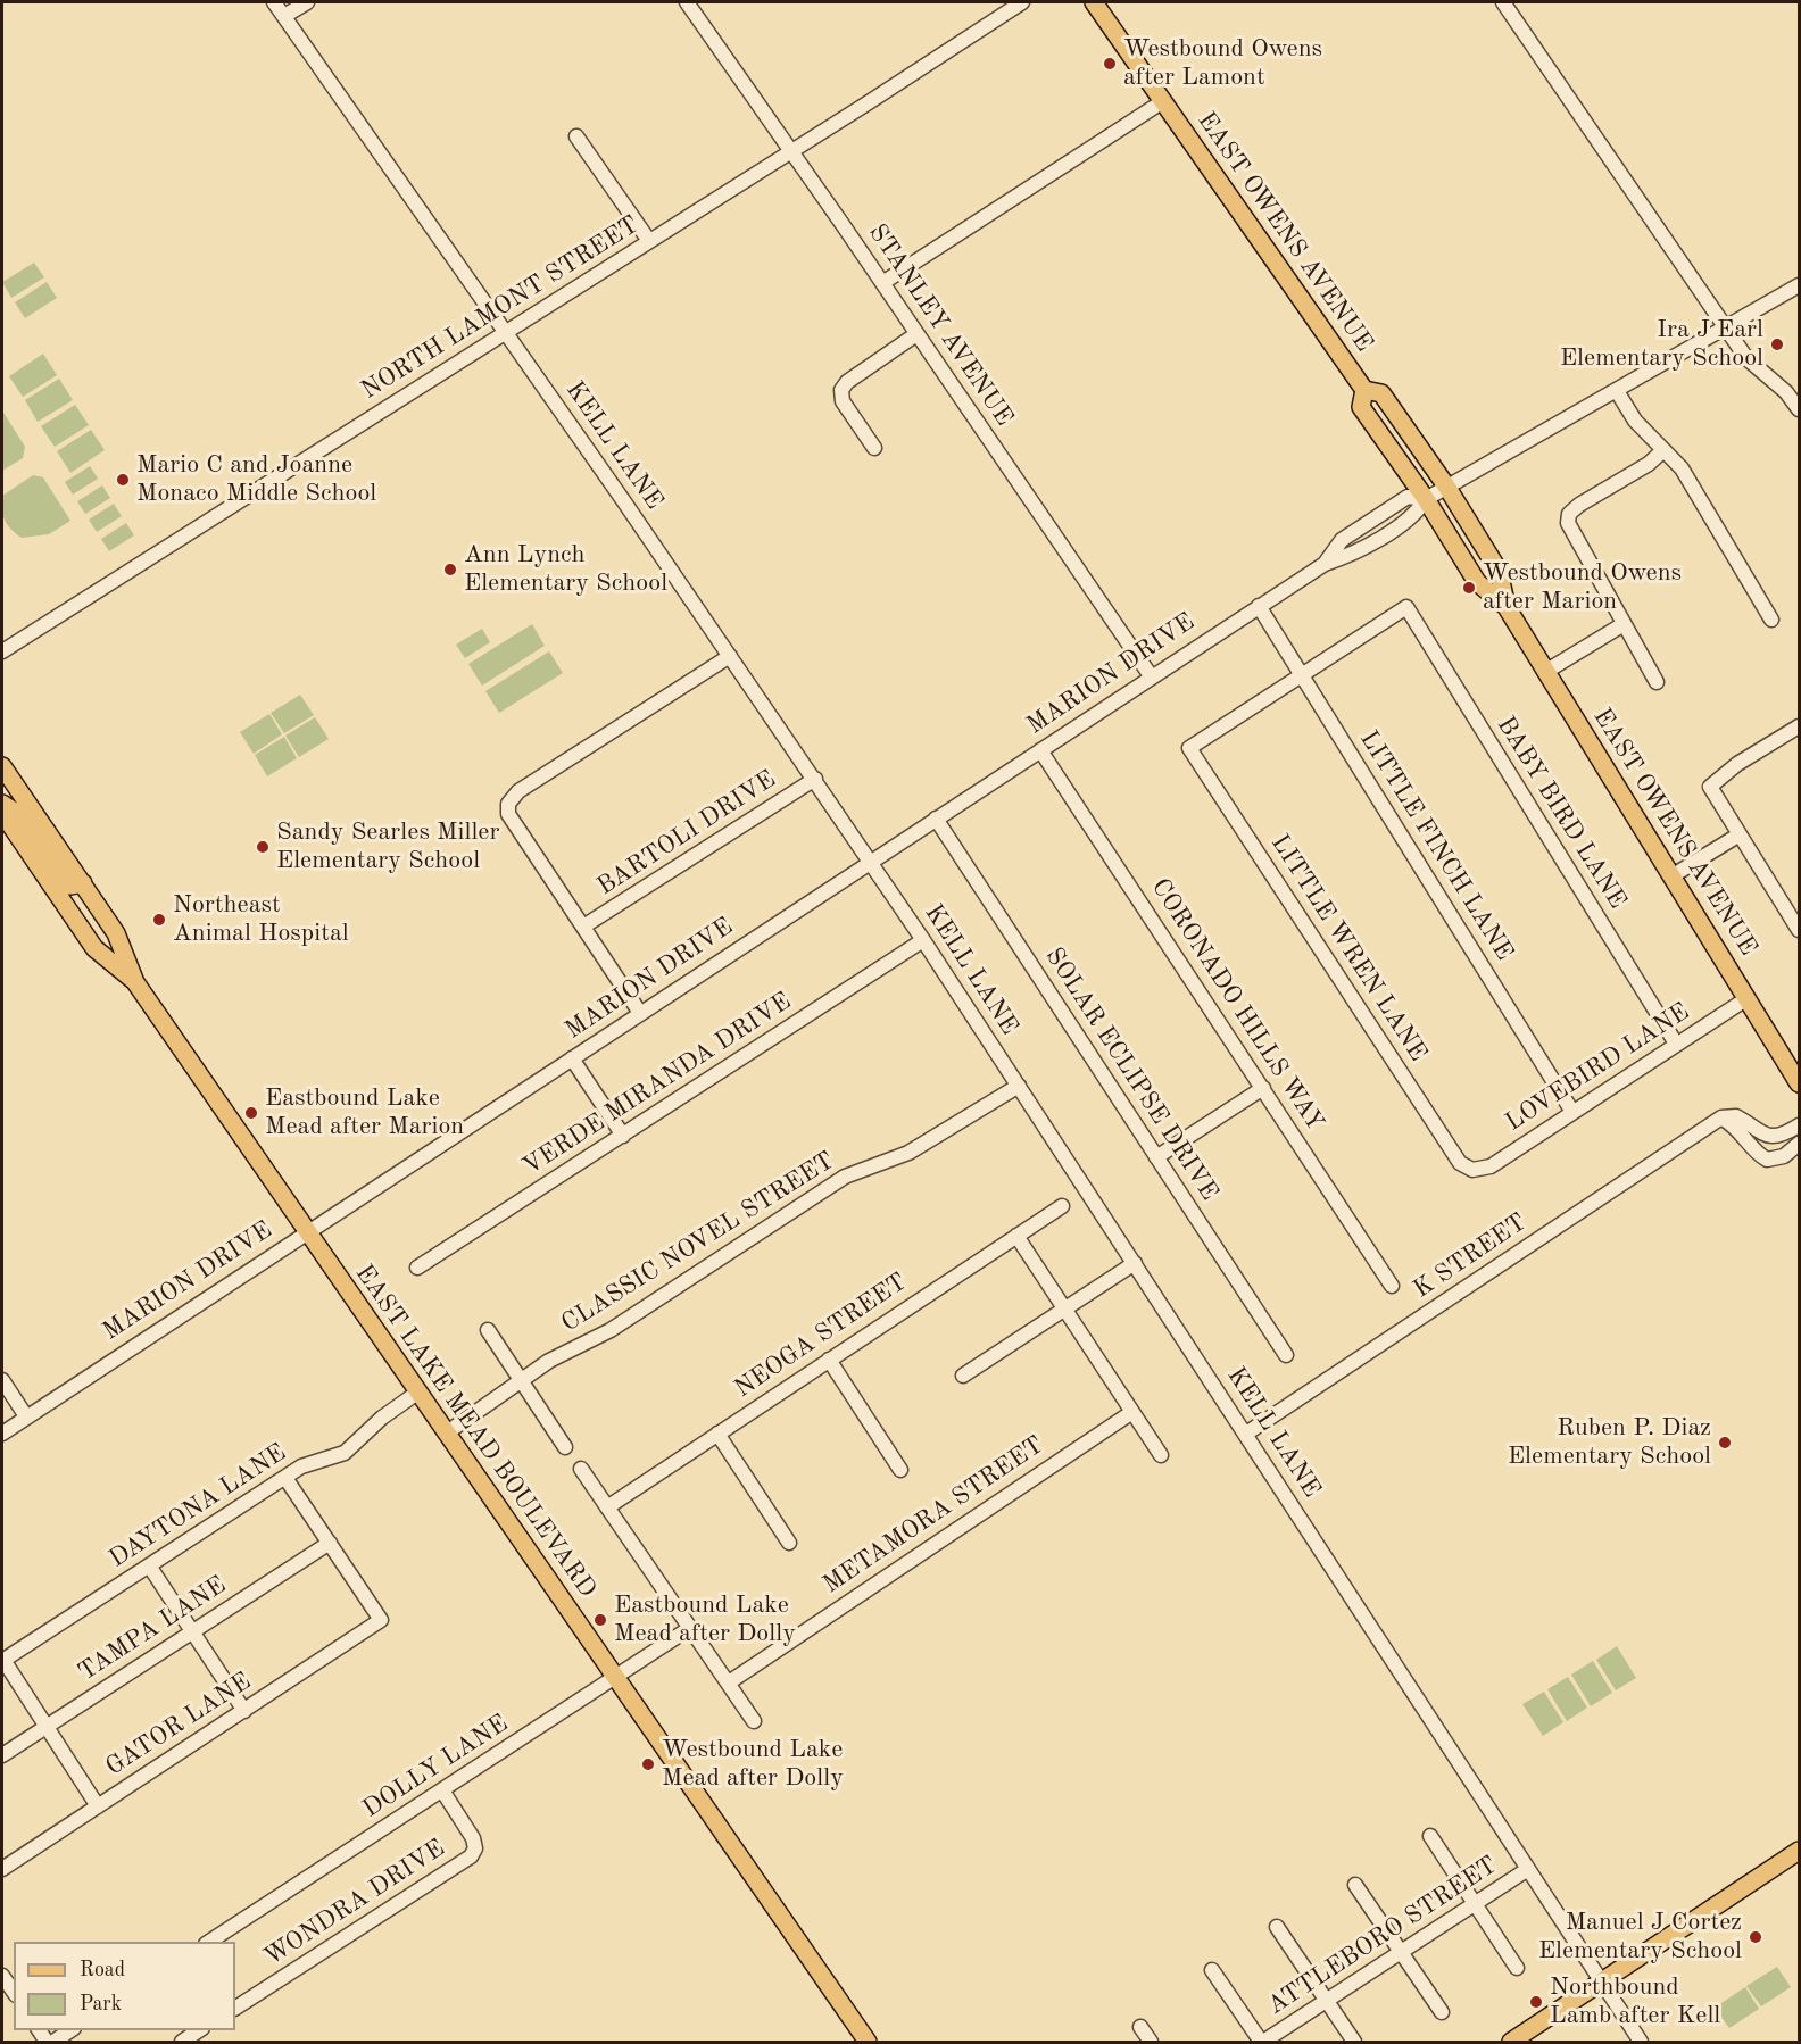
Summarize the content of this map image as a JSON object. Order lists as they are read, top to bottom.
{
  "streets": {
    "main road": ["EAST OWENS AVENUE", "EAST LAKE MEAD BOULEVARD"],
    "street": [
      "NORTH LAMONT STREET",
      "STANLEY AVENUE",
      "KELL LANE",
      "MARION DRIVE",
      "BABY BIRD LANE",
      "BARTOLI DRIVE",
      "LITTLE FINCH LANE",
      "LITTLE WREN LANE",
      "CORONADO HILLS WAY",
      "LOVEBIRD LANE",
      "SOLAR ECLIPSE DRIVE",
      "VERDE MIRANDA DRIVE",
      "CLASSIC NOVEL STREET",
      "K STREET",
      "NEOGA STREET",
      "DAYTONA LANE",
      "METAMORA STREET",
      "TAMPA LANE",
      "GATOR LANE",
      "DOLLY LANE",
      "WONDRA DRIVE",
      "ATTLEBORO STREET"
    ]
  },
  "crossings": [
    ["EAST OWENS AVENUE", "MARION DRIVE"],
    ["EAST OWENS AVENUE", "LOVEBIRD LANE"],
    ["NORTH LAMONT STREET", "STANLEY AVENUE"],
    ["NORTH LAMONT STREET", "KELL LANE"],
    ["STANLEY AVENUE", "MARION DRIVE"],
    ["KELL LANE", "MARION DRIVE"],
    ["KELL LANE", "BARTOLI DRIVE"],
    ["KELL LANE", "VERDE MIRANDA DRIVE"],
    ["KELL LANE", "CLASSIC NOVEL STREET"],
    ["KELL LANE", "K STREET"],
    ["KELL LANE", "ATTLEBORO STREET"],
    ["MARION DRIVE", "LITTLE FINCH LANE"],
    ["MARION DRIVE", "CORONADO HILLS WAY"],
    ["MARION DRIVE", "SOLAR ECLIPSE DRIVE"],
    ["MARION DRIVE", "EAST LAKE MEAD BOULEVARD"],
    ["BABY BIRD LANE", "LITTLE FINCH LANE"],
    ["BABY BIRD LANE", "LITTLE WREN LANE"],
    ["BABY BIRD LANE", "LOVEBIRD LANE"],
    ["LITTLE FINCH LANE", "LITTLE WREN LANE"],
    ["LITTLE FINCH LANE", "LOVEBIRD LANE"],
    ["LITTLE WREN LANE", "LOVEBIRD LANE"],
    ["CLASSIC NOVEL STREET", "EAST LAKE MEAD BOULEVARD"],
    ["EAST LAKE MEAD BOULEVARD", "DAYTONA LANE"],
    ["EAST LAKE MEAD BOULEVARD", "DOLLY LANE"],
    ["TAMPA LANE", "GATOR LANE"],
    ["DOLLY LANE", "WONDRA DRIVE"]
  ],
  "places": [
    "Westbound Owens after Lamont",
    "Ira J Earl Elementary School",
    "Mario C and Joanne Monaco Middle School",
    "Ann Lynch Elementary School",
    "Westbound Owens after Marion",
    "Sandy Searles Miller Elementary School",
    "Northeast Animal Hospital",
    "Eastbound Lake Mead after Marion",
    "Ruben P. Diaz Elementary School",
    "Eastbound Lake Mead after Dolly",
    "Westbound Lake Mead after Dolly",
    "Manuel J Cortez Elementary School",
    "Northbound Lamb after Kell"
  ],
  "legend": ["Road", "Park"]
}
